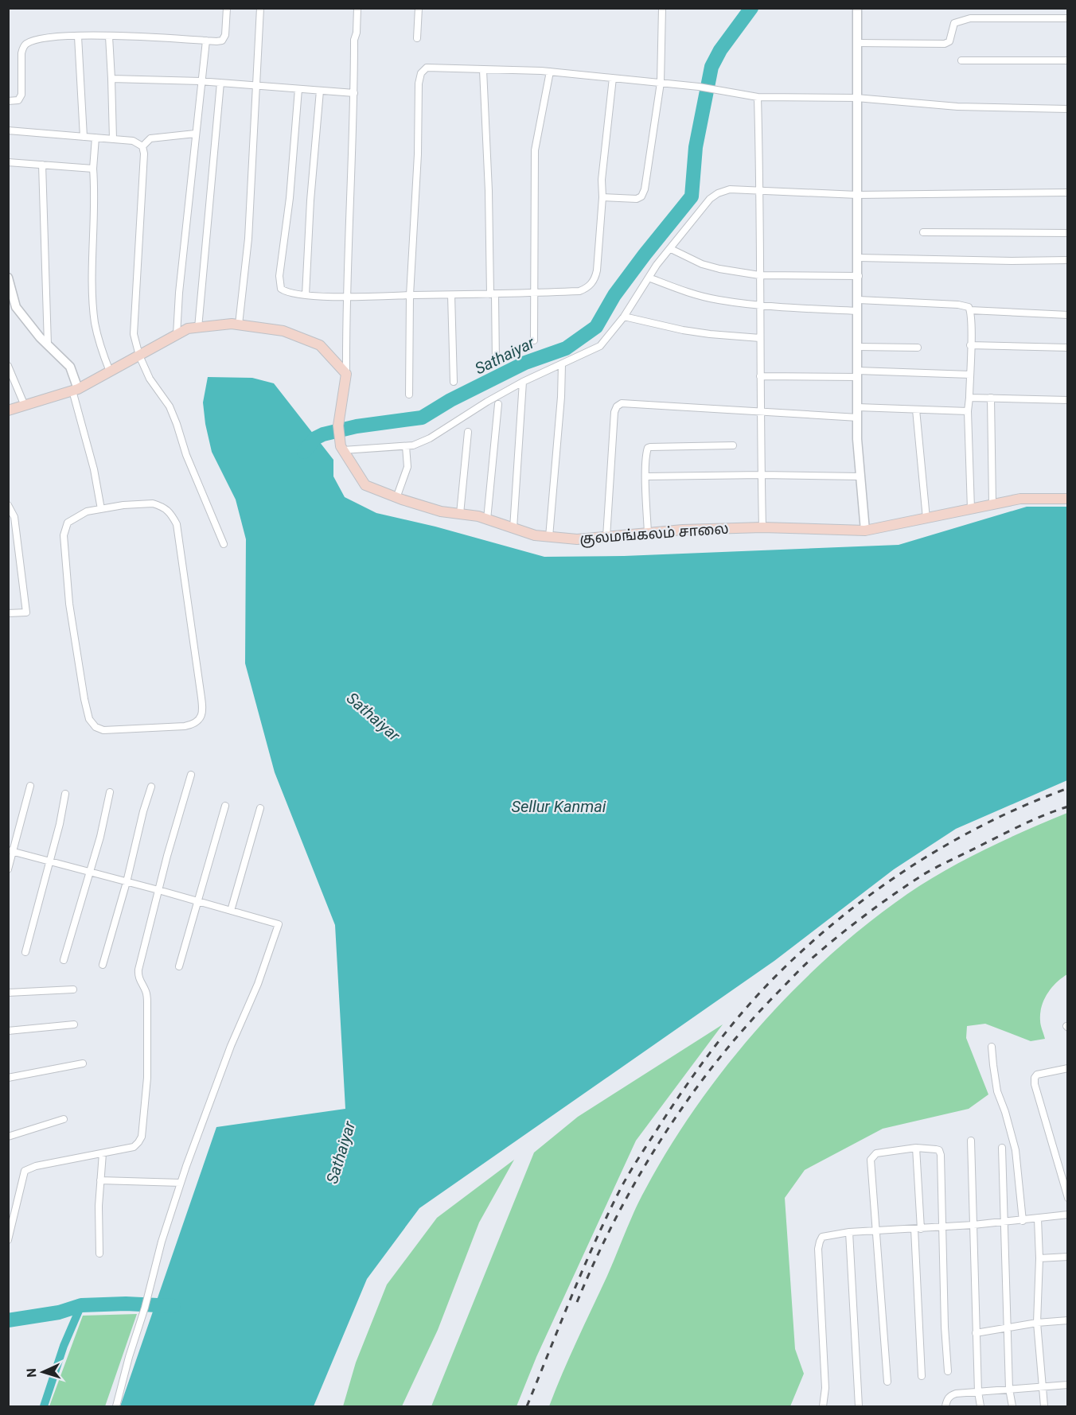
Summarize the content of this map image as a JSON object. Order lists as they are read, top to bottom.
{
  "streets": {
    "main road": ["குலமங்கலம் சாலை"]
  },
  "water": ["Sathaiyar", "Sellur Kanmai"],
  "north": "left"
}
